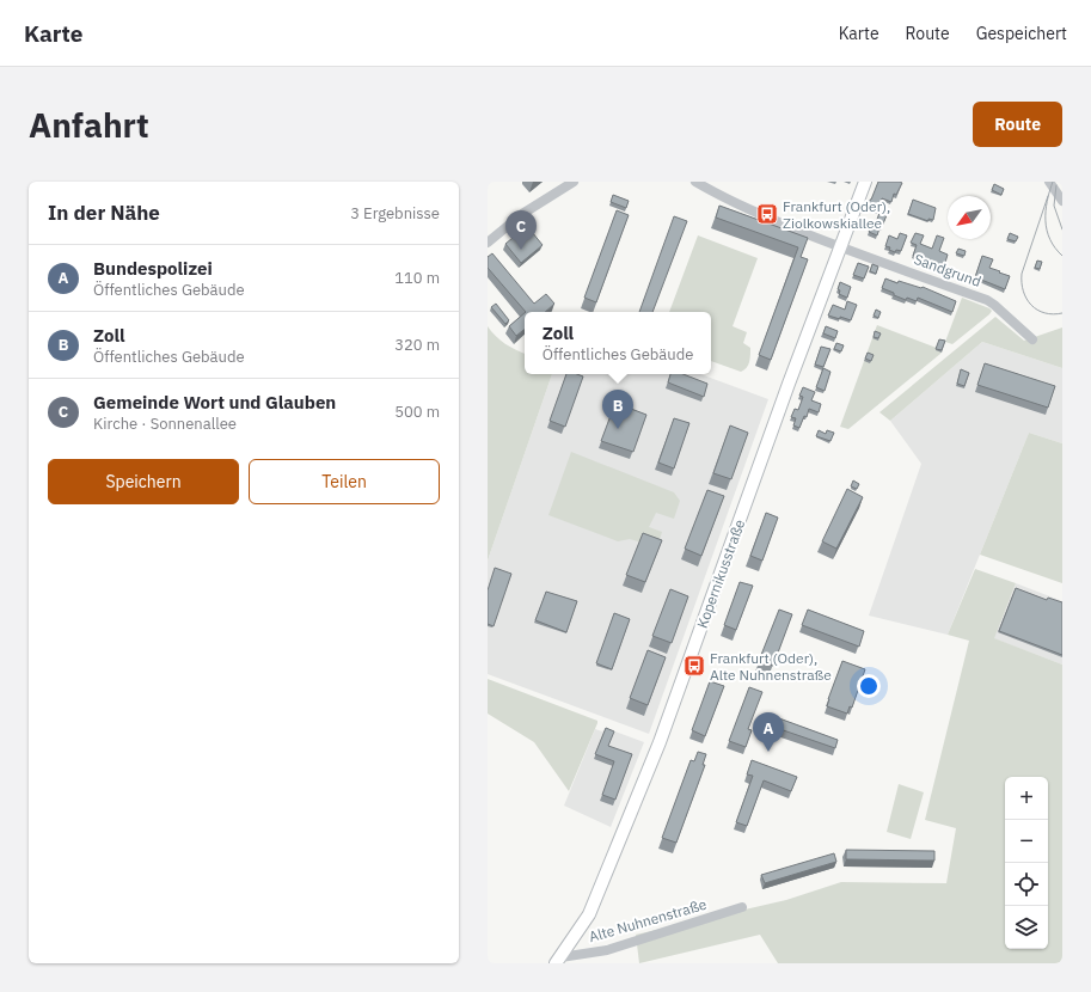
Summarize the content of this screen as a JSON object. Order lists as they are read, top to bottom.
{
  "streets": {
    "main road": ["Kopernikusstraße"],
    "street": ["Sandgrund", "Alte Nuhnenstraße"]
  },
  "crossings": [
    ["Sandgrund", "Kopernikusstraße"],
    ["Kopernikusstraße", "Alte Nuhnenstraße"]
  ],
  "places": {
    "bus stop": ["Frankfurt (Oder), Ziolkowskiallee", "Frankfurt (Oder), Alte Nuhnenstraße"]
  },
  "north": "bottom left",
  "page": {
    "header": "Karte",
    "nav": ["Karte", "Route", "Gespeichert"],
    "buttons": [
      "Route",
      ["Speichern", "Teilen"]
    ],
    "title": "Anfahrt",
    "heading": ["In der Nähe", "3 Ergebnisse"],
    "pins": ["C", "B", "A"],
    "list": [
      {
        "mark": "A",
        "name": "Bundespolizei",
        "note": "Öffentliches Gebäude",
        "value": "110 m"
      },
      {
        "mark": "B",
        "name": "Zoll",
        "note": "Öffentliches Gebäude",
        "value": "320 m"
      },
      {
        "mark": "C",
        "name": "Gemeinde Wort und Glauben",
        "note": "Kirche · Sonnenallee",
        "value": "500 m"
      }
    ],
    "popup": ["Zoll", "Öffentliches Gebäude"],
    "map_buttons": ["+", "−"]
  }
}
